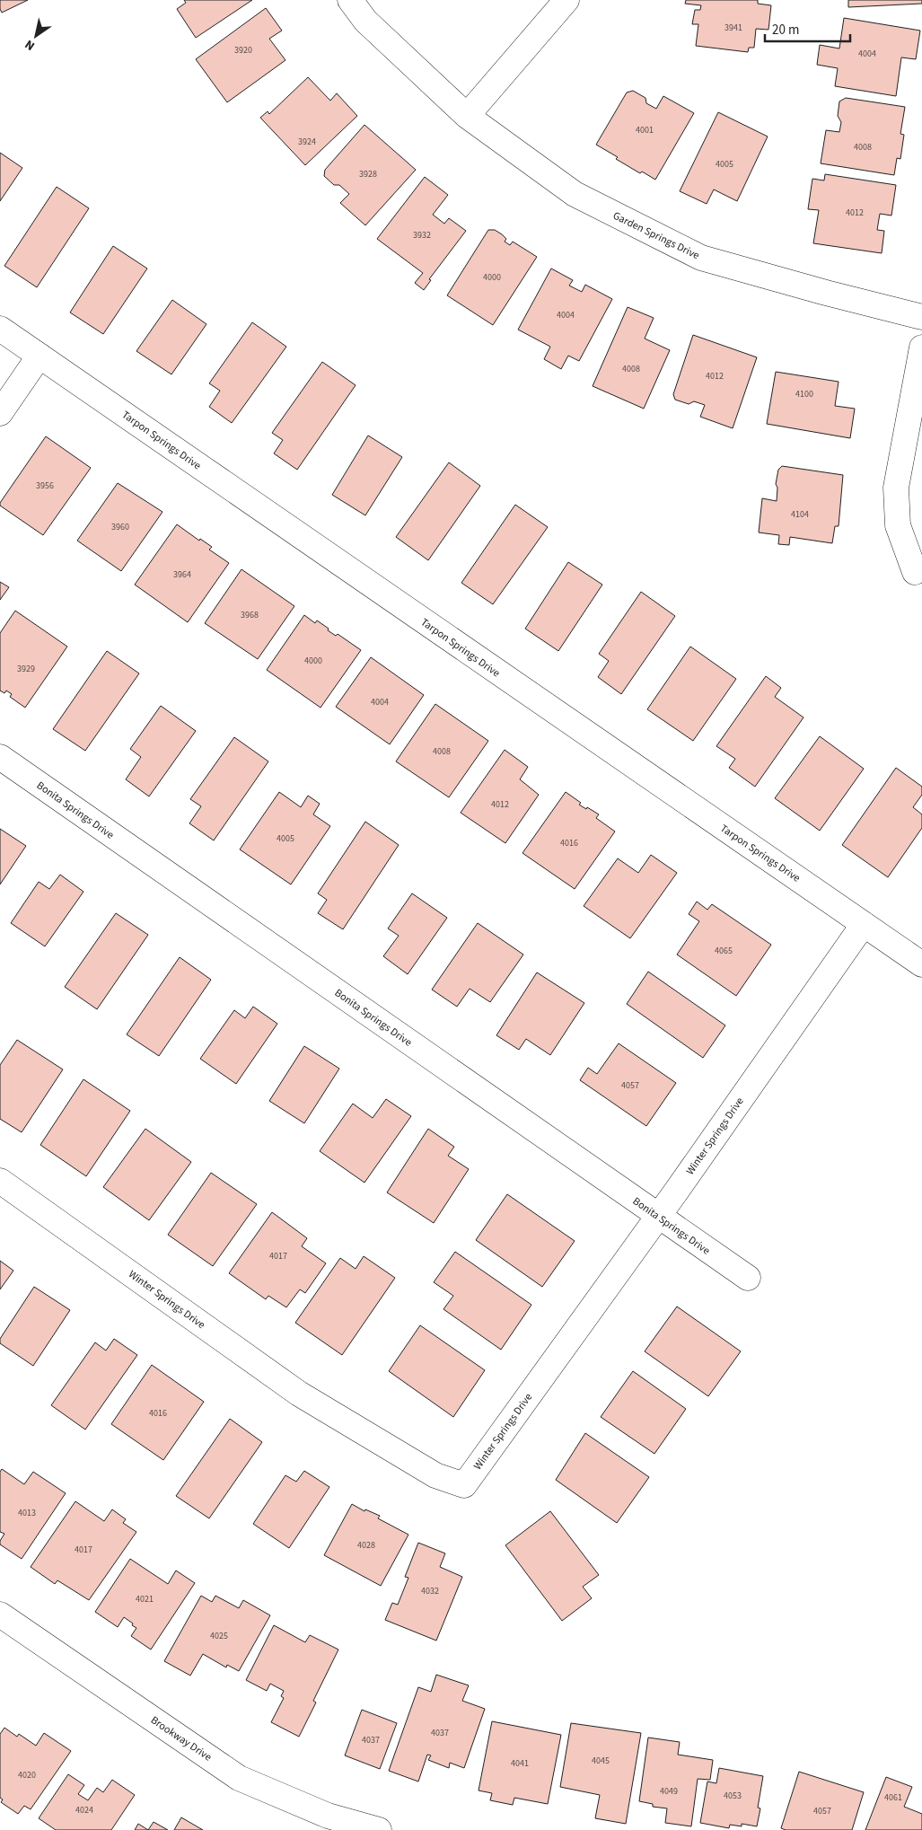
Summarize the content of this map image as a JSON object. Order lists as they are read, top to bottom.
{
  "streets": {
    "street": [
      "Garden Springs Drive",
      "Tarpon Springs Drive",
      "Bonita Springs Drive",
      "Winter Springs Drive",
      "Brookway Drive"
    ]
  },
  "crossings": [
    ["Tarpon Springs Drive", "Winter Springs Drive"],
    ["Bonita Springs Drive", "Winter Springs Drive"]
  ],
  "house_numbers": [
    "3941",
    "3920",
    "4004",
    "4001",
    "3924",
    "4008",
    "4005",
    "3928",
    "4012",
    "3932",
    "4000",
    "4004",
    "4008",
    "4012",
    "4100",
    "3956",
    "4104",
    "3960",
    "3964",
    "3968",
    "4000",
    "3929",
    "4004",
    "4008",
    "4012",
    "4005",
    "4016",
    "4065",
    "4057",
    "4017",
    "4016",
    "4013",
    "4028",
    "4017",
    "4032",
    "4021",
    "4025",
    "4037",
    "4037",
    "4045",
    "4041",
    "4020",
    "4049",
    "4053",
    "4061",
    "4024",
    "4057"
  ],
  "scale_bar": "20 m",
  "north": "bottom left"
}
